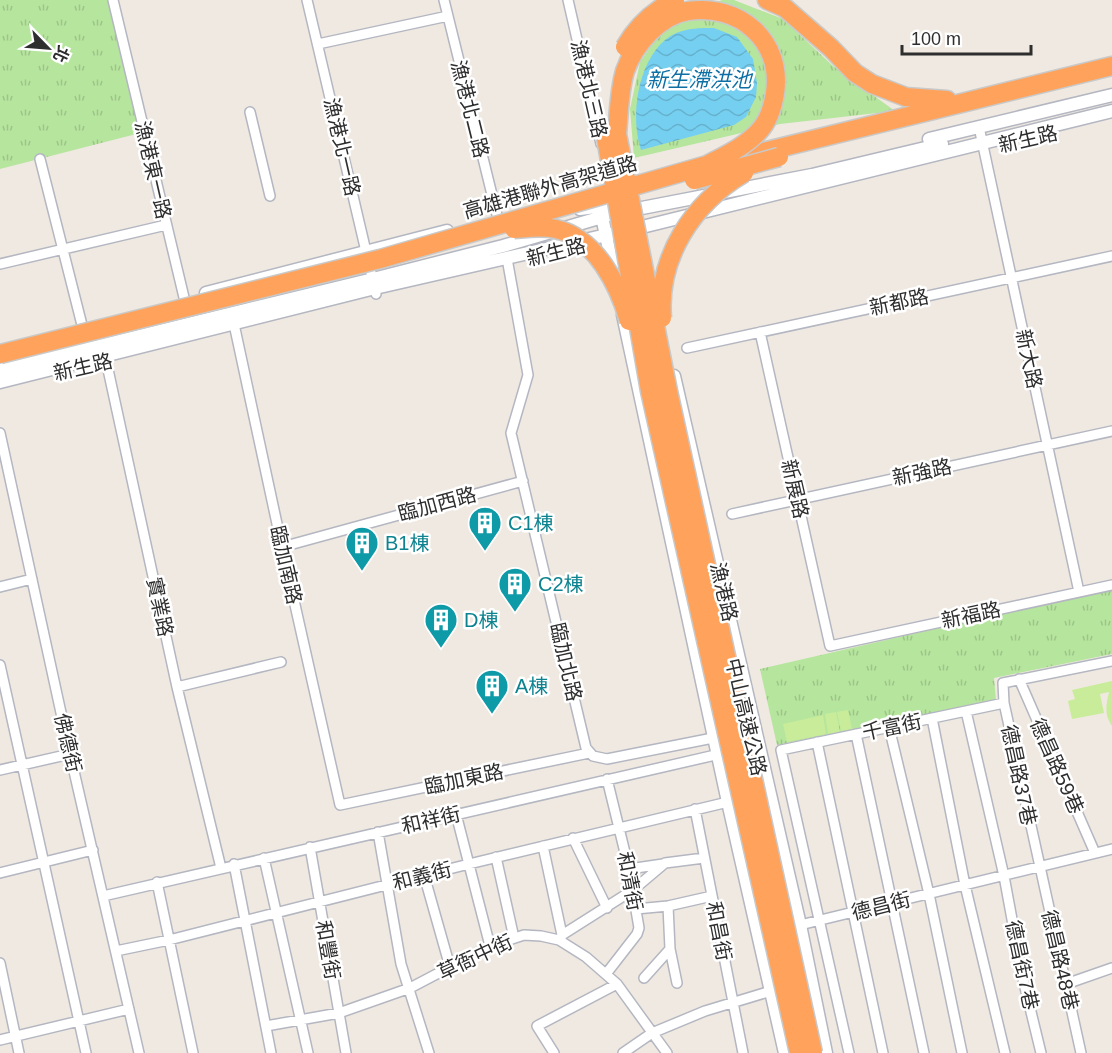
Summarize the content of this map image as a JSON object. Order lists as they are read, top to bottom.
{
  "streets": {
    "highway": ["高雄港聯外高架道路", "中山高速公路"],
    "street": [
      "漁港北三路",
      "漁港北二路",
      "新生路",
      "漁港北一路",
      "漁港東一路",
      "新都路",
      "新大路",
      "新強路",
      "新展路",
      "臨加西路",
      "臨加南路",
      "漁港路",
      "實業路",
      "新福路",
      "臨加北路",
      "千富街",
      "佛德街",
      "德昌路59巷",
      "德昌路37巷",
      "臨加東路",
      "和祥街",
      "和義街",
      "和清街",
      "德昌街",
      "和昌街",
      "和豐街",
      "草衙中街",
      "德昌路48巷",
      "德昌街7巷"
    ]
  },
  "crossings": [
    ["漁港北三路", "新生路"],
    ["漁港北二路", "新生路"],
    ["漁港北二路", "高雄港聯外高架道路"],
    ["新生路", "漁港北一路"],
    ["新生路", "漁港東一路"],
    ["新生路", "高雄港聯外高架道路"],
    ["新生路", "新大路"],
    ["新生路", "臨加南路"],
    ["新生路", "漁港路"],
    ["新生路", "實業路"],
    ["新生路", "臨加北路"],
    ["新都路", "新大路"],
    ["新都路", "新展路"],
    ["新大路", "新強路"],
    ["新大路", "新福路"],
    ["新強路", "新展路"],
    ["新展路", "新福路"],
    ["臨加西路", "臨加南路"],
    ["臨加西路", "臨加北路"],
    ["臨加南路", "臨加東路"],
    ["漁港路", "和祥街"],
    ["漁港路", "和義街"],
    ["漁港路", "德昌街"],
    ["實業路", "和祥街"],
    ["臨加北路", "臨加東路"],
    ["千富街", "德昌路37巷"],
    ["千富街", "德昌街"],
    ["千富街", "德昌街7巷"],
    ["佛德街", "和祥街"],
    ["佛德街", "和義街"],
    ["德昌路59巷", "德昌路37巷"],
    ["德昌路59巷", "德昌街"],
    ["德昌路37巷", "德昌街"],
    ["德昌路37巷", "德昌路48巷"],
    ["和祥街", "和清街"],
    ["和祥街", "和豐街"],
    ["和義街", "和清街"],
    ["和義街", "和昌街"],
    ["和義街", "和豐街"],
    ["和清街", "草衙中街"],
    ["德昌街", "德昌路48巷"],
    ["德昌街", "德昌街7巷"],
    ["和豐街", "草衙中街"]
  ],
  "water": ["新生滯洪池"],
  "places": {
    "building": [
      "C1棟",
      "B1棟",
      "C2棟",
      "D棟",
      "A棟"
    ]
  },
  "scale_bar": "100 m",
  "north": "bottom right"
}
